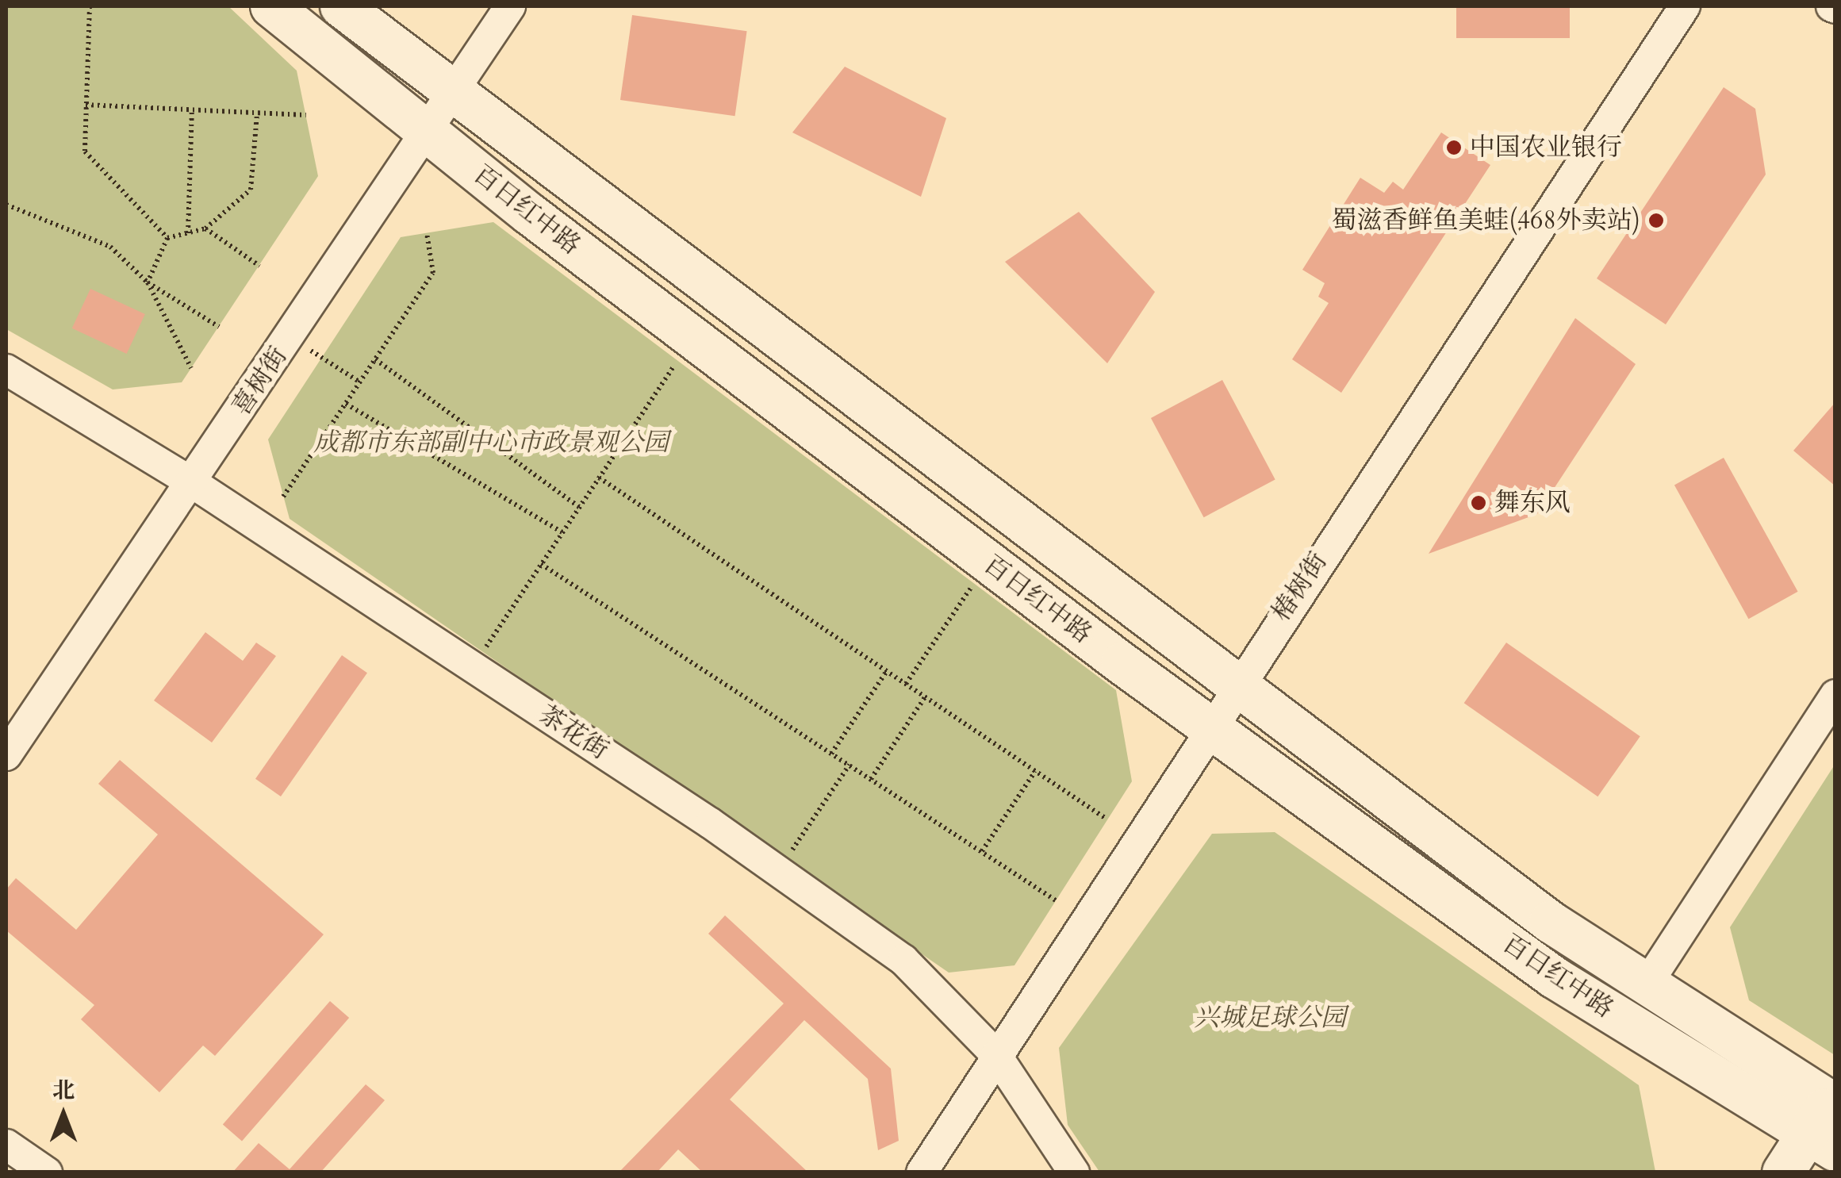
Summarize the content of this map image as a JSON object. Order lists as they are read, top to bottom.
{
  "streets": {
    "street": [
      "百日红中路",
      "喜树街",
      "椿树街",
      "茶花街"
    ]
  },
  "crossings": [
    ["百日红中路", "喜树街"],
    ["百日红中路", "椿树街"],
    ["喜树街", "茶花街"],
    ["椿树街", "茶花街"]
  ],
  "parks": ["成都市东部副中心市政景观公园", "兴城足球公园"],
  "places": ["中国农业银行", "蜀滋香鲜鱼美蛙(468外卖站)", "舞东风"],
  "north": "top"
}
